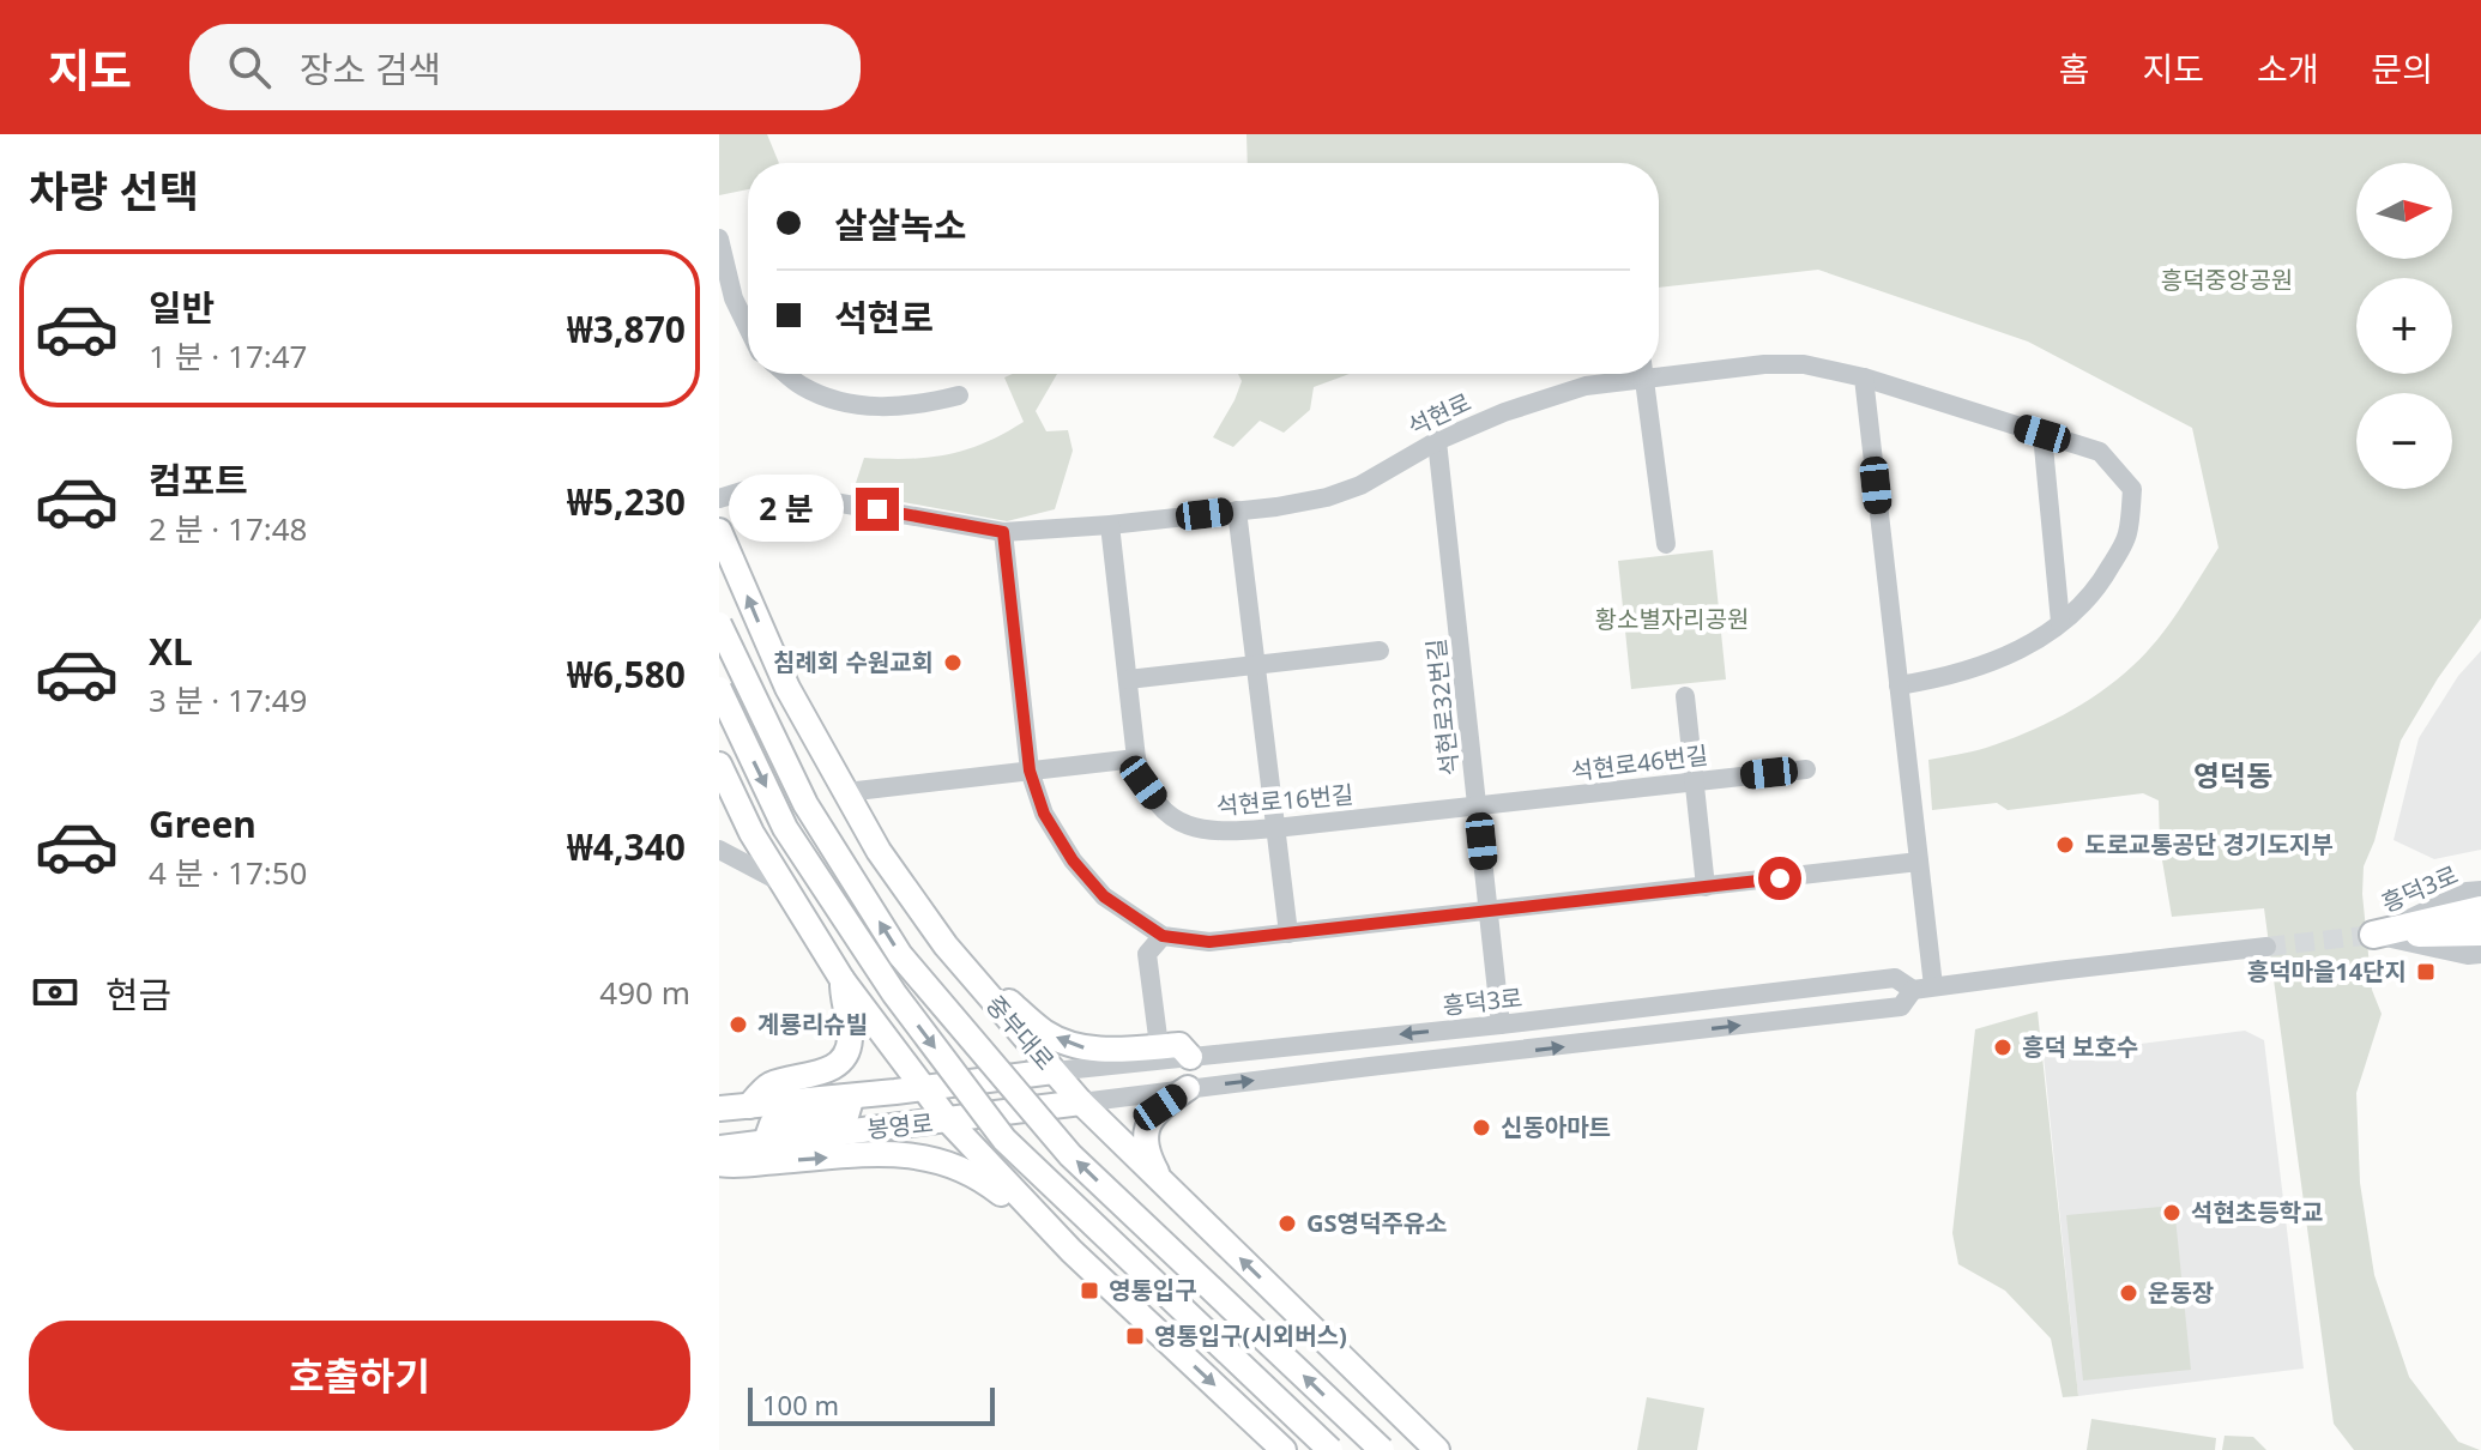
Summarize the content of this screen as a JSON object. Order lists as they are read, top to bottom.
{
  "streets": {
    "main road": ["중부대로", "봉영로"],
    "street": [
      "석현로",
      "석현로32번길",
      "석현로46번길",
      "석현로16번길",
      "흥덕3로"
    ]
  },
  "crossings": [
    ["석현로", "석현로32번길"],
    ["석현로", "석현로16번길"],
    ["석현로32번길", "석현로46번길"],
    ["석현로32번길", "석현로16번길"],
    ["석현로32번길", "흥덕3로"],
    ["석현로46번길", "석현로16번길"],
    ["흥덕3로", "중부대로"],
    ["흥덕3로", "봉영로"],
    ["중부대로", "봉영로"]
  ],
  "districts": ["영덕동"],
  "parks": ["흥덕중앙공원", "황소별자리공원"],
  "places": {
    "other": [
      "침례회 수원교회",
      "도로교통공단 경기도지부",
      "계룡리슈빌",
      "흥덕 보호수",
      "신동아마트",
      "석현초등학교",
      "GS영덕주유소",
      "운동장"
    ],
    "transit": ["흥덕마을14단지", "영통입구", "영통입구(시외버스)"]
  },
  "scale_bar": "100 m",
  "north": "right",
  "page": {
    "header": "지도",
    "search": "장소 검색",
    "nav": [
      "홈",
      "지도",
      "소개",
      "문의"
    ],
    "heading": "차량 선택",
    "map_buttons": ["+", "−"],
    "banner": ["살살녹소", "석현로"],
    "list": [
      {
        "name": "일반",
        "note": "1 분 · 17:47",
        "value": "₩3,870"
      },
      {
        "name": "컴포트",
        "note": "2 분 · 17:48",
        "value": "₩5,230"
      },
      {
        "name": "XL",
        "note": "3 분 · 17:49",
        "value": "₩6,580"
      },
      {
        "name": "Green",
        "note": "4 분 · 17:50",
        "value": "₩4,340"
      }
    ],
    "bubble": "2 분",
    "pay": ["현금", "490 m"],
    "buttons": "호출하기",
    "scale": "100 m"
  }
}
